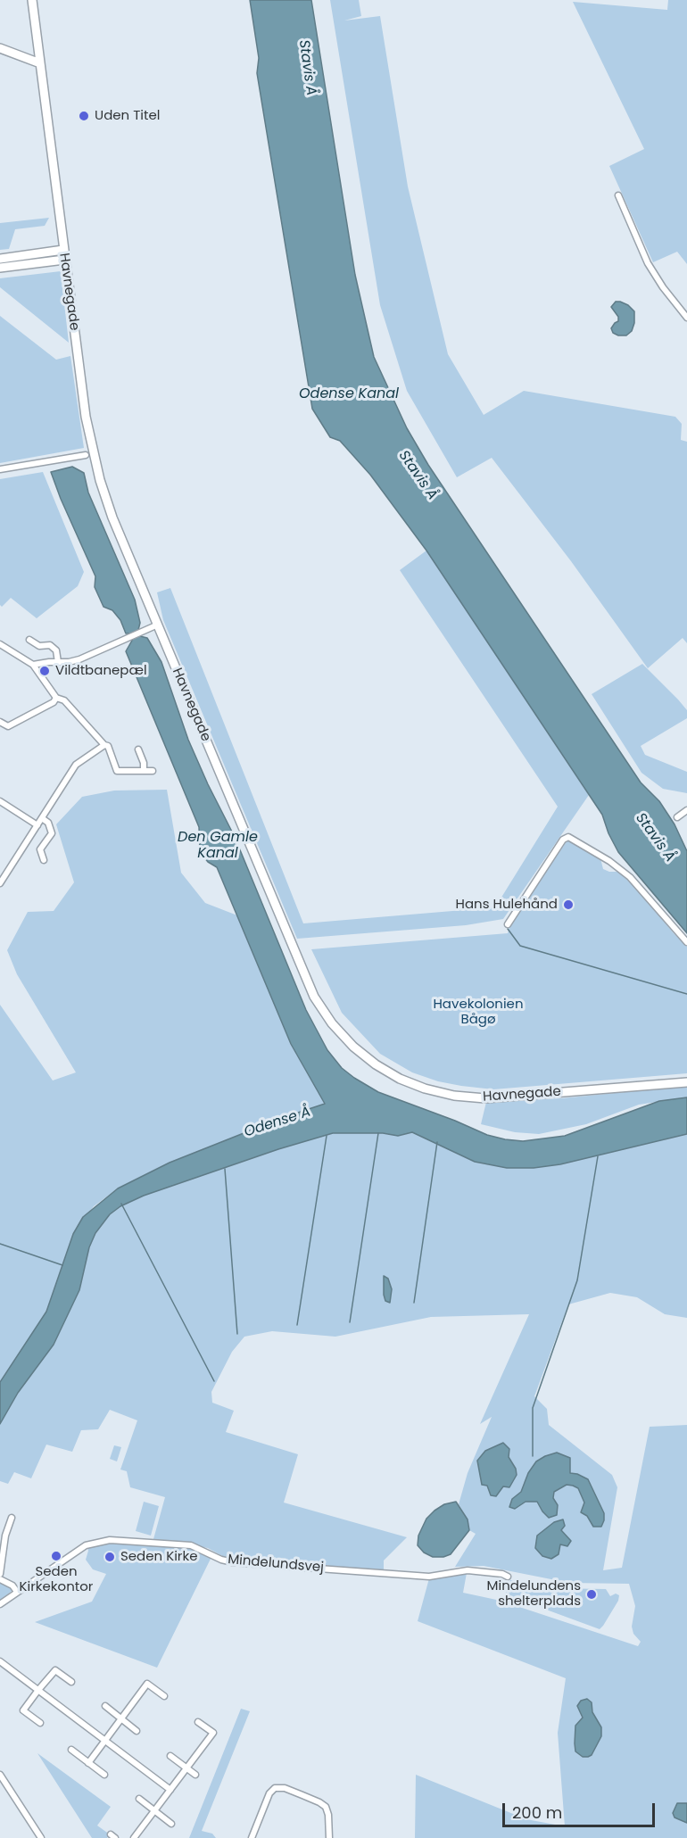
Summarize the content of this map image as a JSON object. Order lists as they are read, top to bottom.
{
  "streets": {
    "street": ["Havnegade", "Mindelundsvej"]
  },
  "water": [
    "Stavis Å",
    "Odense Kanal",
    "Den Gamle Kanal",
    "Odense Å"
  ],
  "parks": ["Havekolonien Bågø"],
  "places": [
    "Uden Titel",
    "Vildtbanepæl",
    "Hans Hulehånd",
    "Seden Kirkekontor",
    "Seden Kirke",
    "Mindelundens shelterplads"
  ],
  "scale_bar": "200 m"
}
